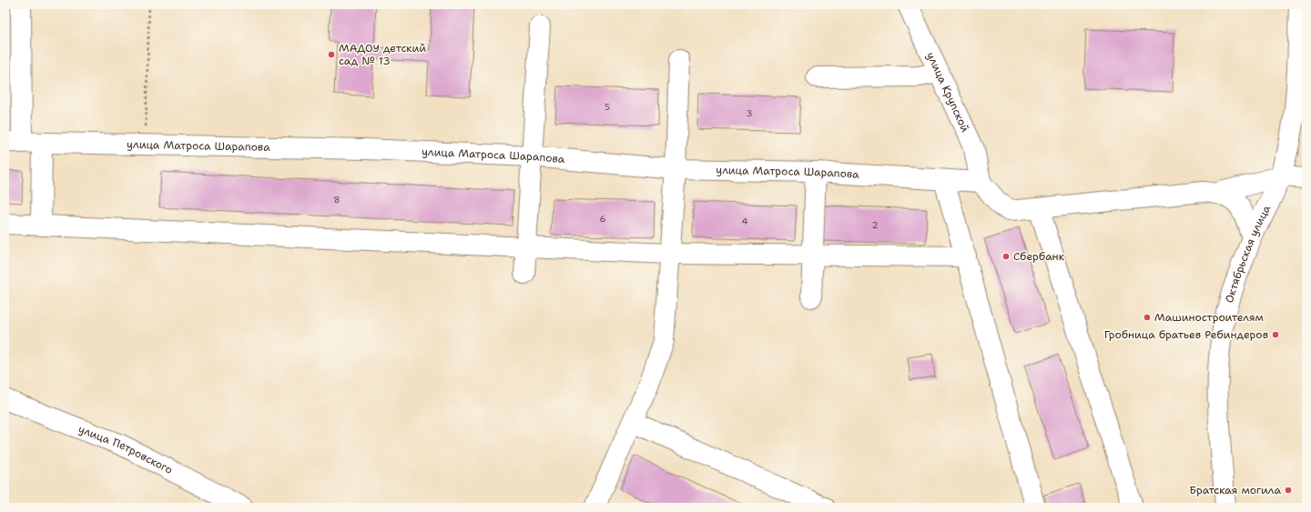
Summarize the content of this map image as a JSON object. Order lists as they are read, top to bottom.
{
  "streets": {
    "street": [
      "улица Крупской",
      "улица Матроса Шарапова",
      "Октябрьская улица",
      "улица Петровского"
    ]
  },
  "crossings": [
    ["улица Крупской", "улица Матроса Шарапова"]
  ],
  "places": [
    "МАДОУ детский сад № 13",
    "Сбербанк",
    "Машиностроителям",
    "Гробница братьев Ребиндеров",
    "Братская могила"
  ],
  "house_numbers": [
    "5",
    "3",
    "8",
    "6",
    "4",
    "2"
  ]
}
